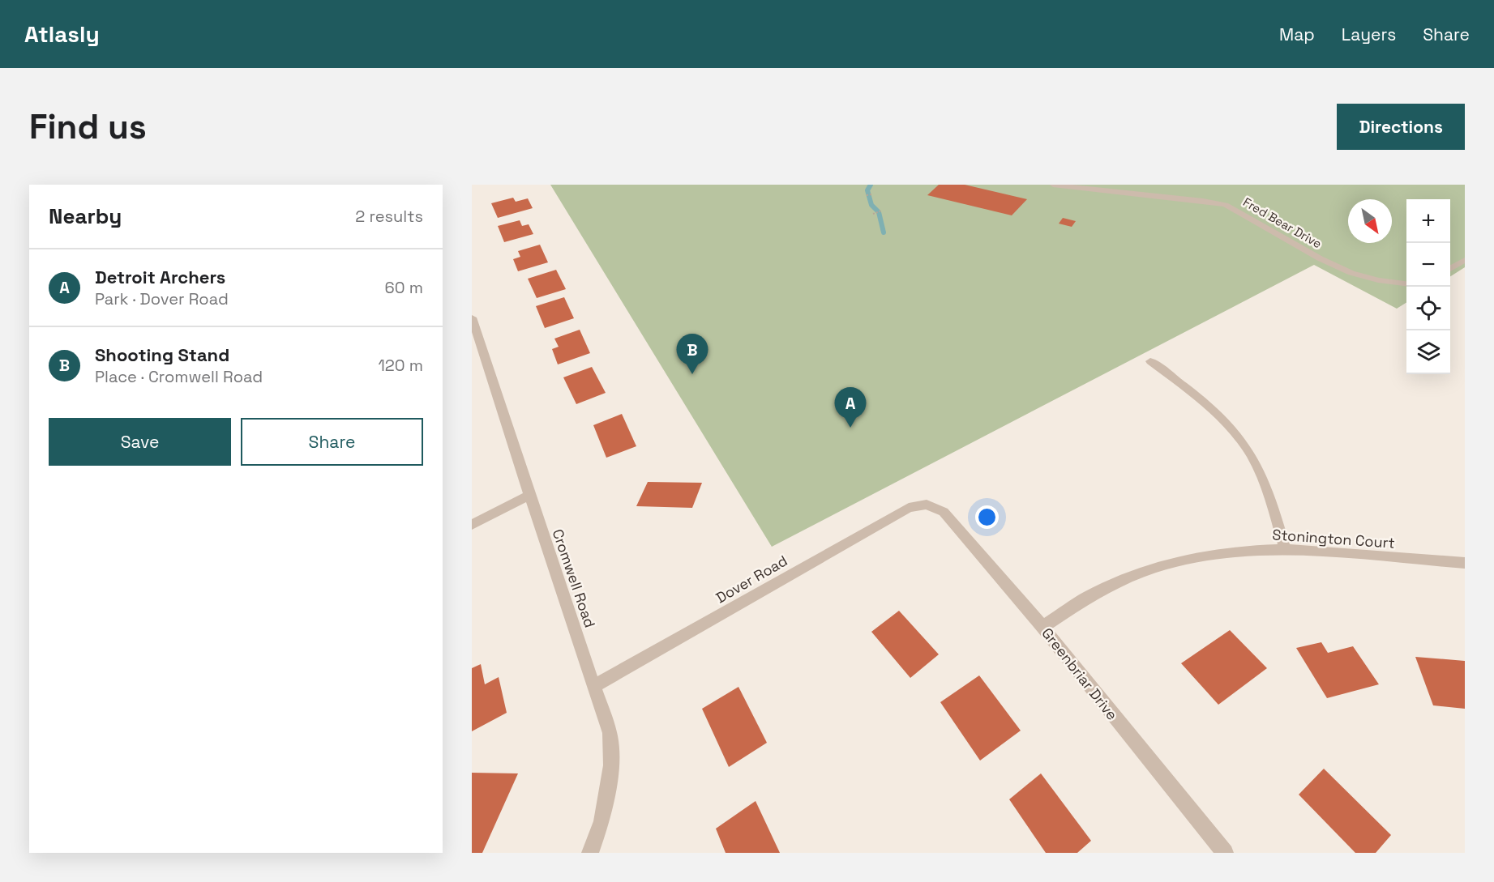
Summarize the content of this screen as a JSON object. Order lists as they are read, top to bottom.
{
  "streets": {
    "street": [
      "Fred Bear Drive",
      "Stonington Court",
      "Cromwell Road",
      "Dover Road",
      "Greenbriar Drive"
    ]
  },
  "crossings": [
    ["Stonington Court", "Greenbriar Drive"],
    ["Cromwell Road", "Dover Road"],
    ["Dover Road", "Greenbriar Drive"]
  ],
  "north": "bottom right",
  "page": {
    "header": "Atlasly",
    "nav": ["Map", "Layers", "Share"],
    "buttons": [
      "Directions",
      ["Save", "Share"]
    ],
    "title": "Find us",
    "heading": ["Nearby", "2 results"],
    "map_buttons": ["+", "−"],
    "list": [
      {
        "mark": "A",
        "name": "Detroit Archers",
        "note": "Park · Dover Road",
        "value": "60 m"
      },
      {
        "mark": "B",
        "name": "Shooting Stand",
        "note": "Place · Cromwell Road",
        "value": "120 m"
      }
    ],
    "pins": ["B", "A"]
  }
}
